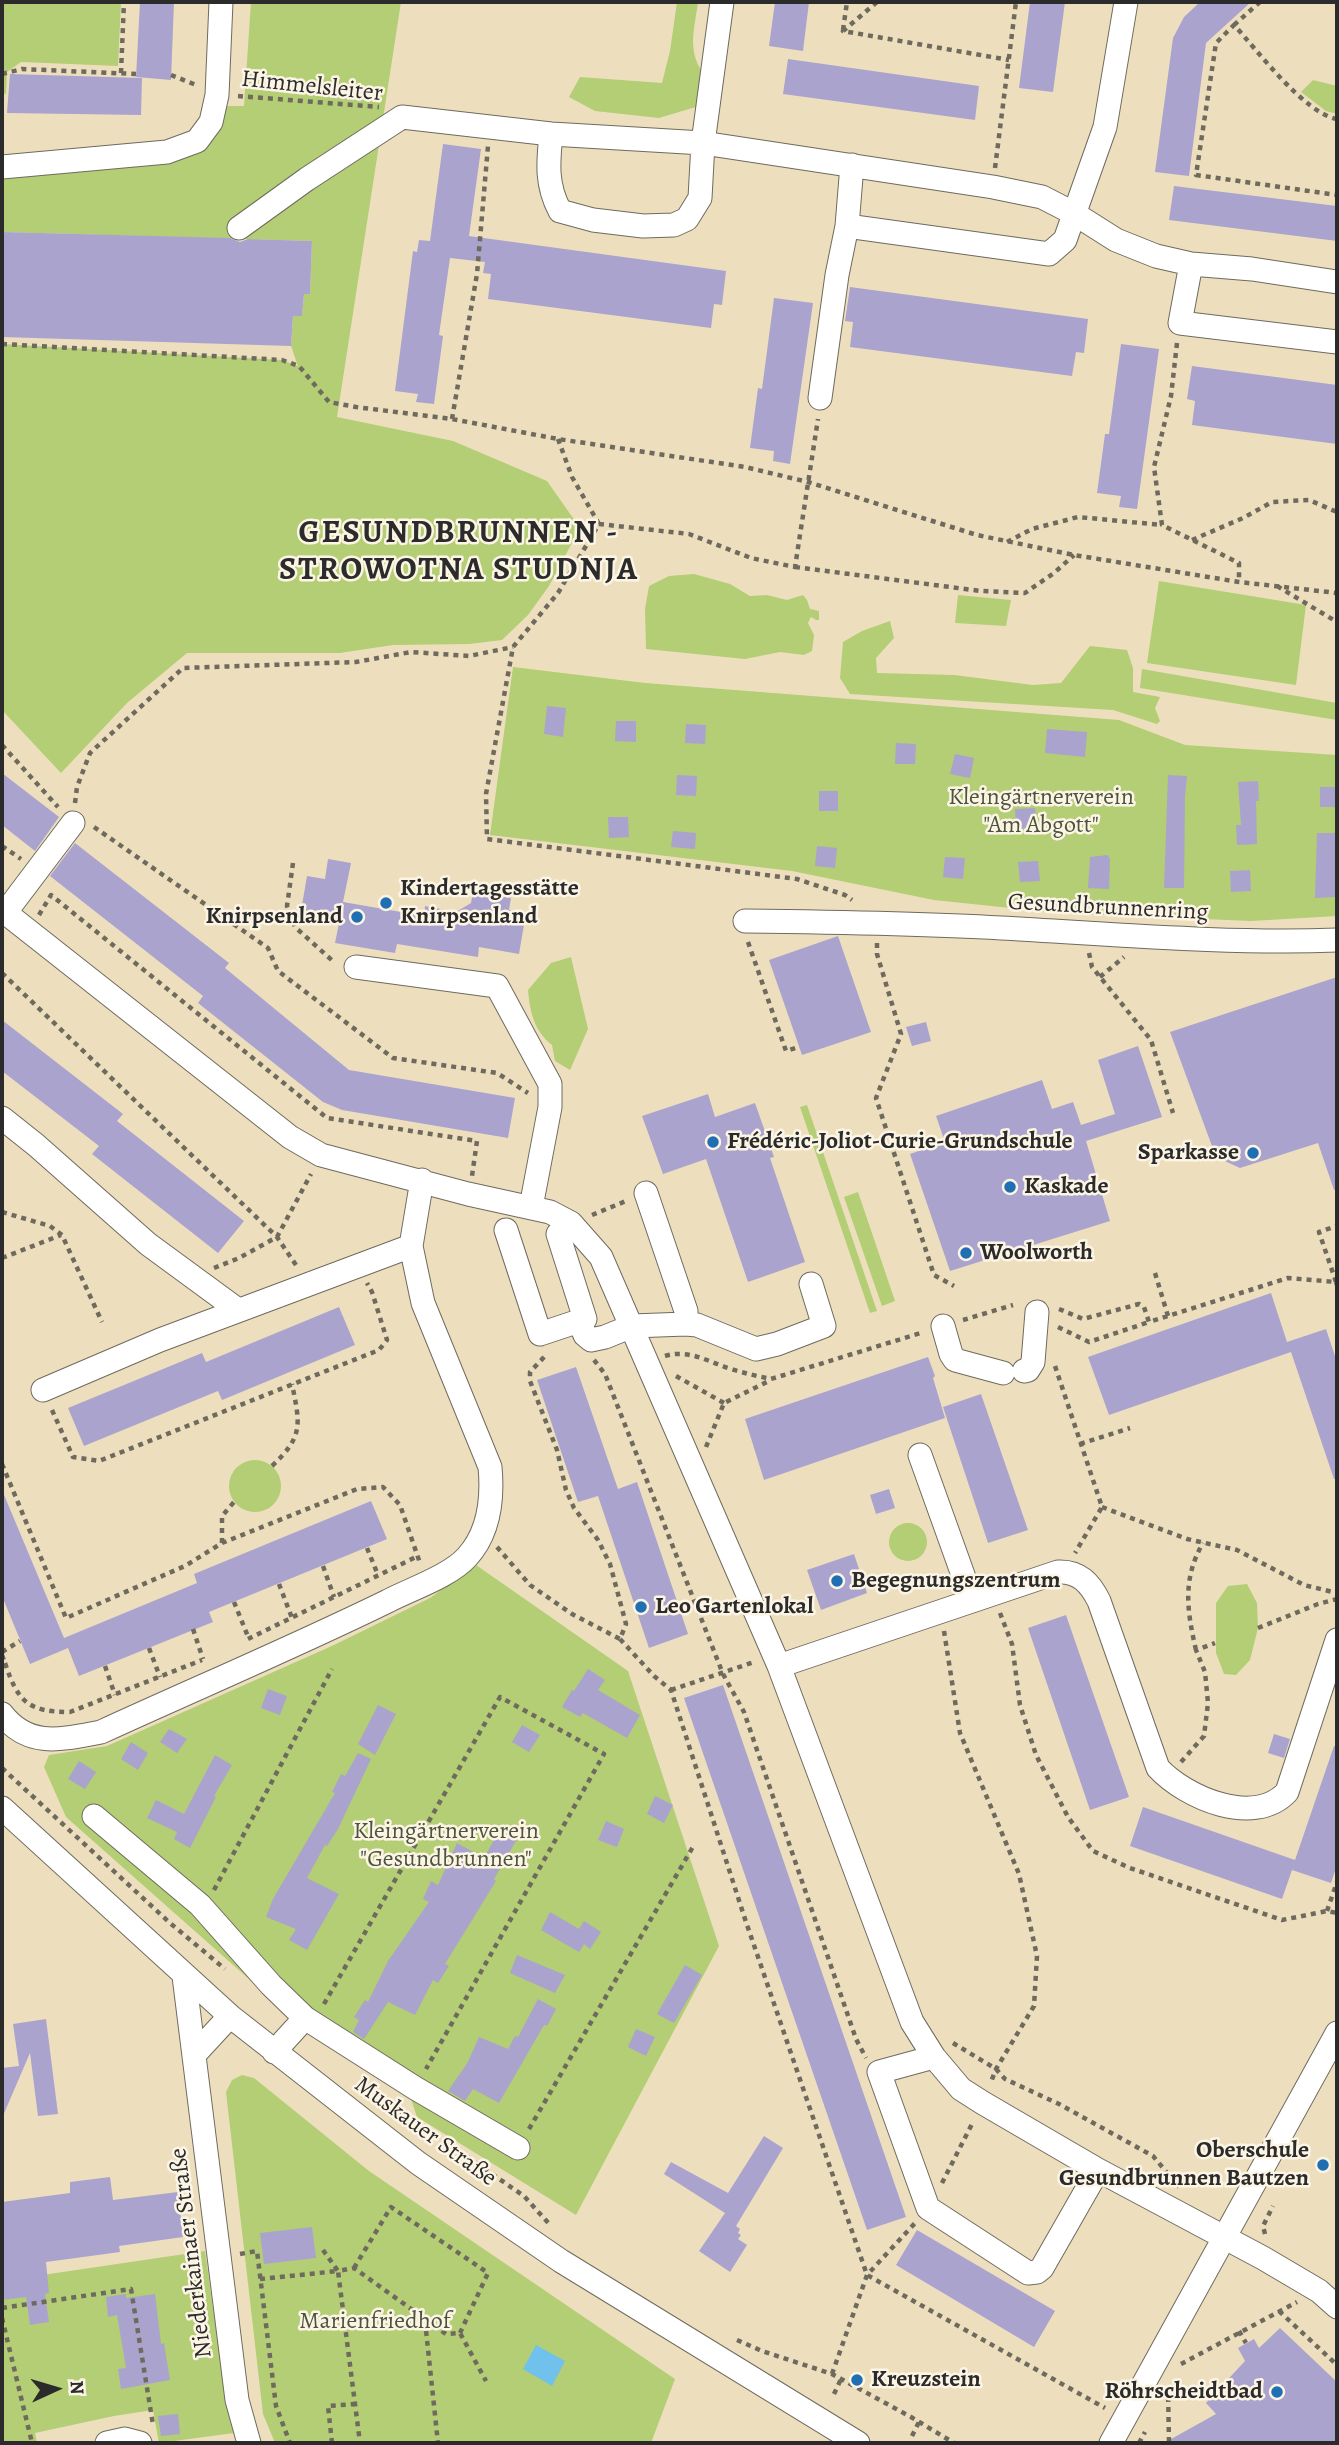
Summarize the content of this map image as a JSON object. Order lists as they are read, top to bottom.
{
  "streets": {
    "street": ["Gesundbrunnenring", "Muskauer Straße", "Niederkainaer Straße"],
    "path": ["Himmelsleiter"]
  },
  "crossings": [
    ["Muskauer Straße", "Niederkainaer Straße"]
  ],
  "districts": ["GESUNDBRUNNEN - STROWOTNA STUDNJA"],
  "parks": ["Kleingärtnerverein \"Am Abgott\"", "Kleingärtnerverein \"Gesundbrunnen\"", "Marienfriedhof"],
  "places": [
    "Kindertagesstätte Knirpsenland",
    "Knirpsenland",
    "Frédéric-Joliot-Curie-Grundschule",
    "Sparkasse",
    "Kaskade",
    "Woolworth",
    "Begegnungszentrum",
    "Leo Gartenlokal",
    "Oberschule Gesundbrunnen Bautzen",
    "Kreuzstein",
    "Röhrscheidtbad"
  ],
  "north": "right"
}
